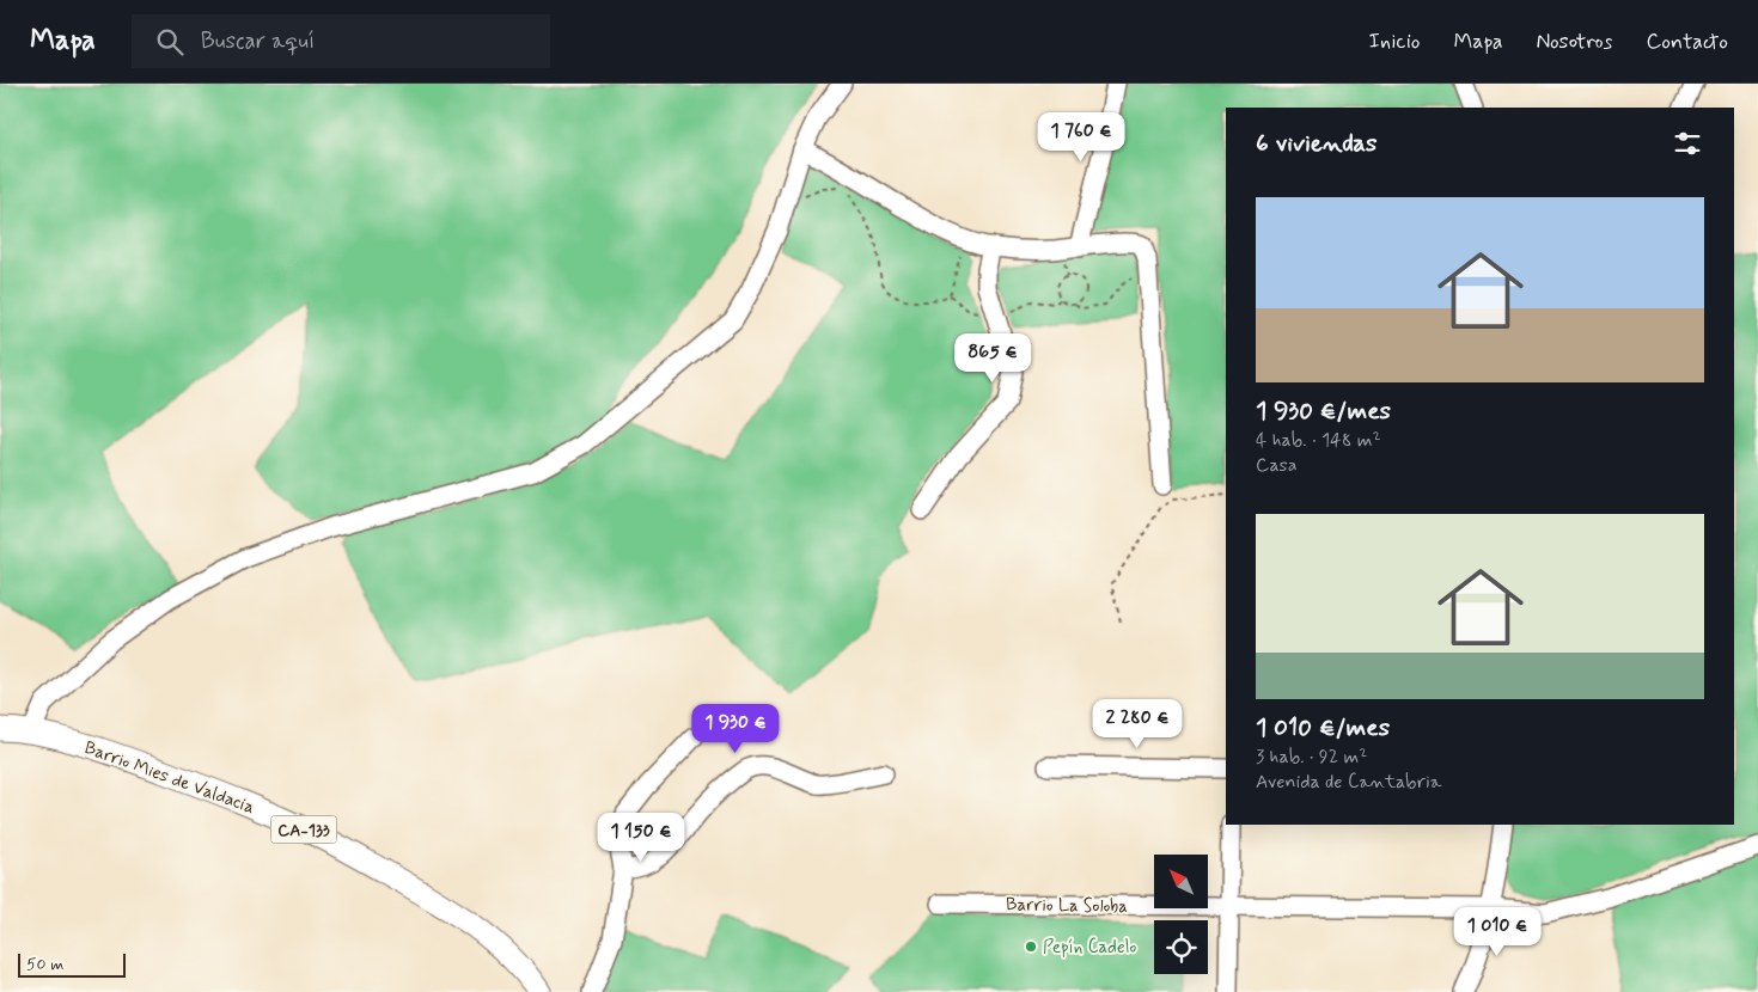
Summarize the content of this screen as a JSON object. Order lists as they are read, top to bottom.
{
  "streets": {
    "main road": ["Barrio Mies de Valdacia", "CA-133"],
    "street": ["Barrio La Soloba"]
  },
  "crossings": [
    ["Barrio Mies de Valdacia", "CA-133"]
  ],
  "places": ["Pepín Cadelo"],
  "scale_bar": "50 m",
  "north": "top left",
  "page": {
    "header": "Mapa",
    "search": "Buscar aquí",
    "nav": [
      "Inicio",
      "Mapa",
      "Nosotros",
      "Contacto"
    ],
    "heading": "6 viviendas",
    "price": [
      "1 760 €",
      "865 €",
      "2 280 €",
      "1 930 €",
      "1 150 €",
      "1 010 €"
    ],
    "list": [
      {
        "name": "1 930 €/mes",
        "note": "4 hab. · 148 m² · Casa"
      },
      {
        "name": "1 010 €/mes",
        "note": "3 hab. · 92 m² · Avenida de Cantabria"
      }
    ],
    "scale": "50 m"
  }
}
